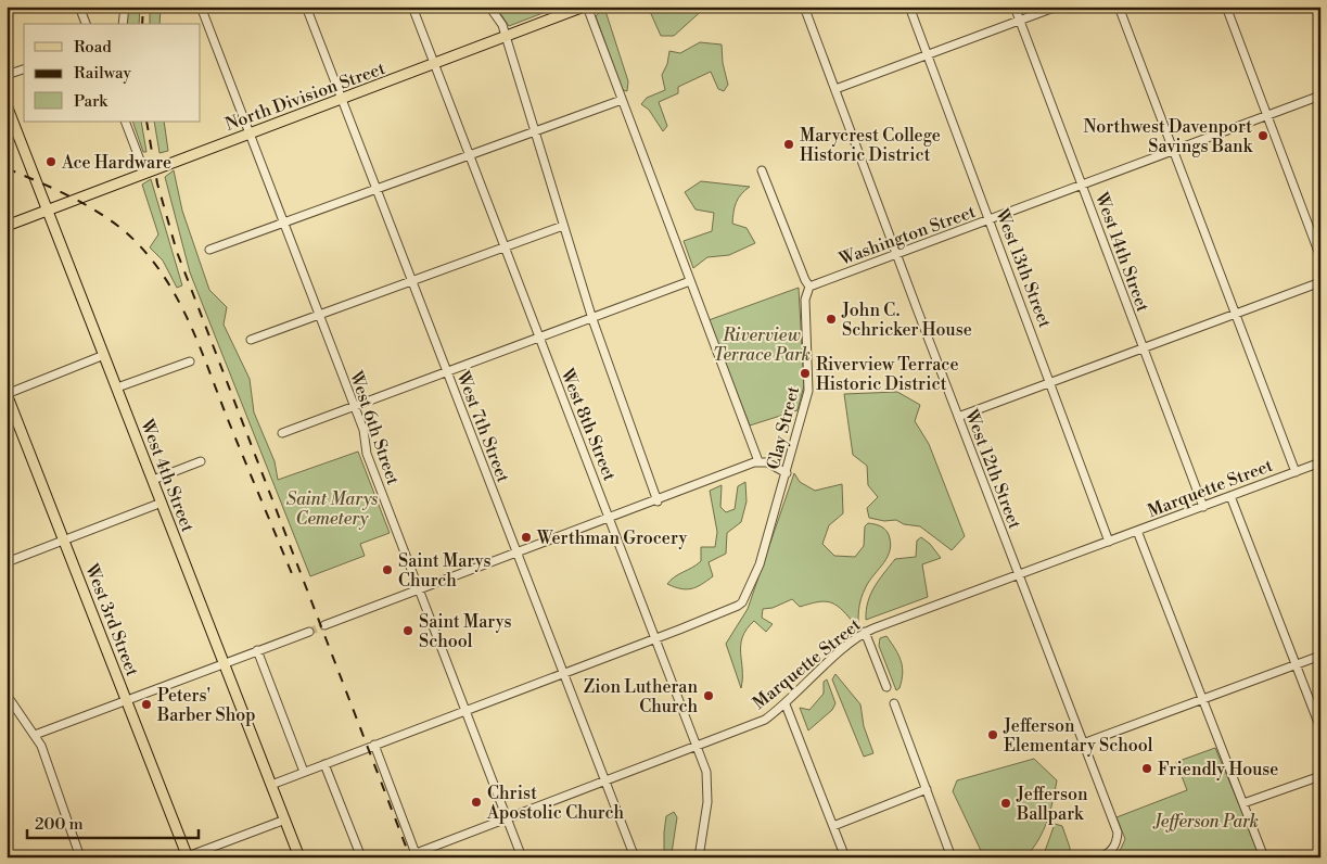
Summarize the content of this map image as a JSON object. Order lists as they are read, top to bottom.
{
  "streets": {
    "main road": ["North Division Street", "West 4th Street", "West 3rd Street"],
    "street": [
      "Washington Street",
      "West 14th Street",
      "West 13th Street",
      "West 8th Street",
      "West 7th Street",
      "West 6th Street",
      "Clay Street",
      "West 12th Street",
      "Marquette Street"
    ]
  },
  "crossings": [
    ["North Division Street", "West 8th Street"],
    ["North Division Street", "West 7th Street"],
    ["North Division Street", "West 6th Street"],
    ["North Division Street", "West 4th Street"],
    ["Washington Street", "West 14th Street"],
    ["Washington Street", "West 13th Street"],
    ["Washington Street", "Clay Street"],
    ["Washington Street", "West 12th Street"],
    ["West 14th Street", "Marquette Street"],
    ["West 13th Street", "Marquette Street"],
    ["West 8th Street", "Clay Street"],
    ["West 8th Street", "Marquette Street"],
    ["West 7th Street", "Clay Street"],
    ["West 7th Street", "Marquette Street"],
    ["West 6th Street", "Clay Street"],
    ["West 6th Street", "Marquette Street"],
    ["Clay Street", "West 4th Street"],
    ["West 12th Street", "Marquette Street"]
  ],
  "parks": ["Riverview Terrace Park", "Saint Marys Cemetery", "Jefferson Park"],
  "places": [
    "Northwest Davenport Savings Bank",
    "Marycrest College Historic District",
    "Ace Hardware",
    "John C. Schricker House",
    "Riverview Terrace Historic District",
    "Werthman Grocery",
    "Saint Marys Church",
    "Saint Marys School",
    "Zion Lutheran Church",
    "Peters' Barber Shop",
    "Jefferson Elementary School",
    "Friendly House",
    "Christ Apostolic Church",
    "Jefferson Ballpark"
  ],
  "legend": ["Road", "Railway", "Park"],
  "scale_bar": "200 m"
}
